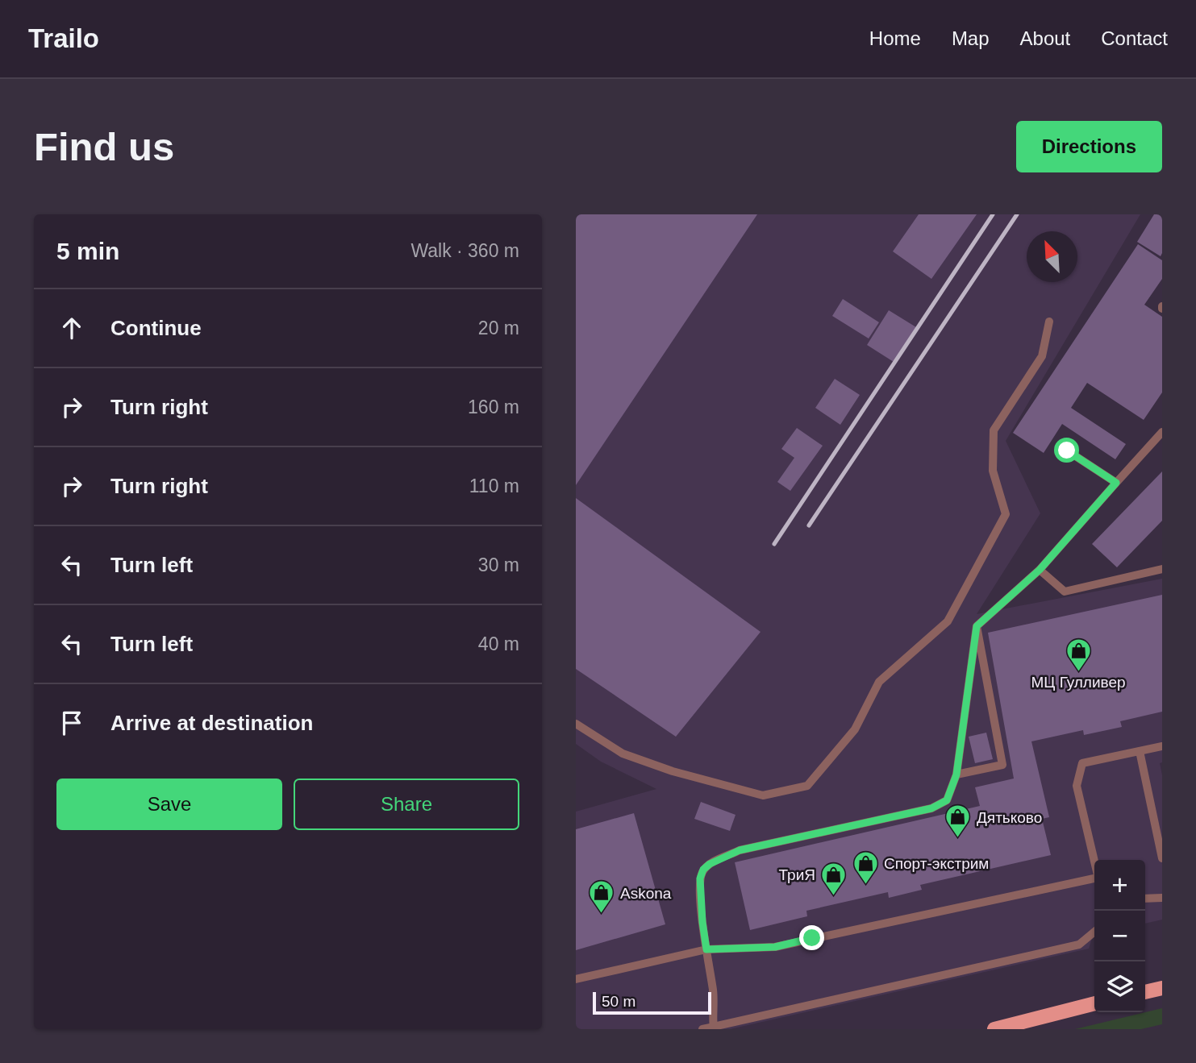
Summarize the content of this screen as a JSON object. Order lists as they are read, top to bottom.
{
  "places": {
    "shop": [
      "МЦ Гулливер",
      "Дятьково",
      "Спорт-экстрим",
      "ТриЯ",
      "Askona"
    ]
  },
  "scale_bar": "50 m",
  "north": "top left",
  "page": {
    "header": "Trailo",
    "nav": [
      "Home",
      "Map",
      "About",
      "Contact"
    ],
    "buttons": [
      "Directions",
      ["Save", "Share"]
    ],
    "title": "Find us",
    "heading": ["5 min", "Walk · 360 m"],
    "list": [
      ["Continue", "20 m"],
      ["Turn right", "160 m"],
      ["Turn right", "110 m"],
      ["Turn left", "30 m"],
      ["Turn left", "40 m"],
      "Arrive at destination"
    ],
    "map_buttons": ["+", "−"],
    "scale": "50 m"
  }
}
